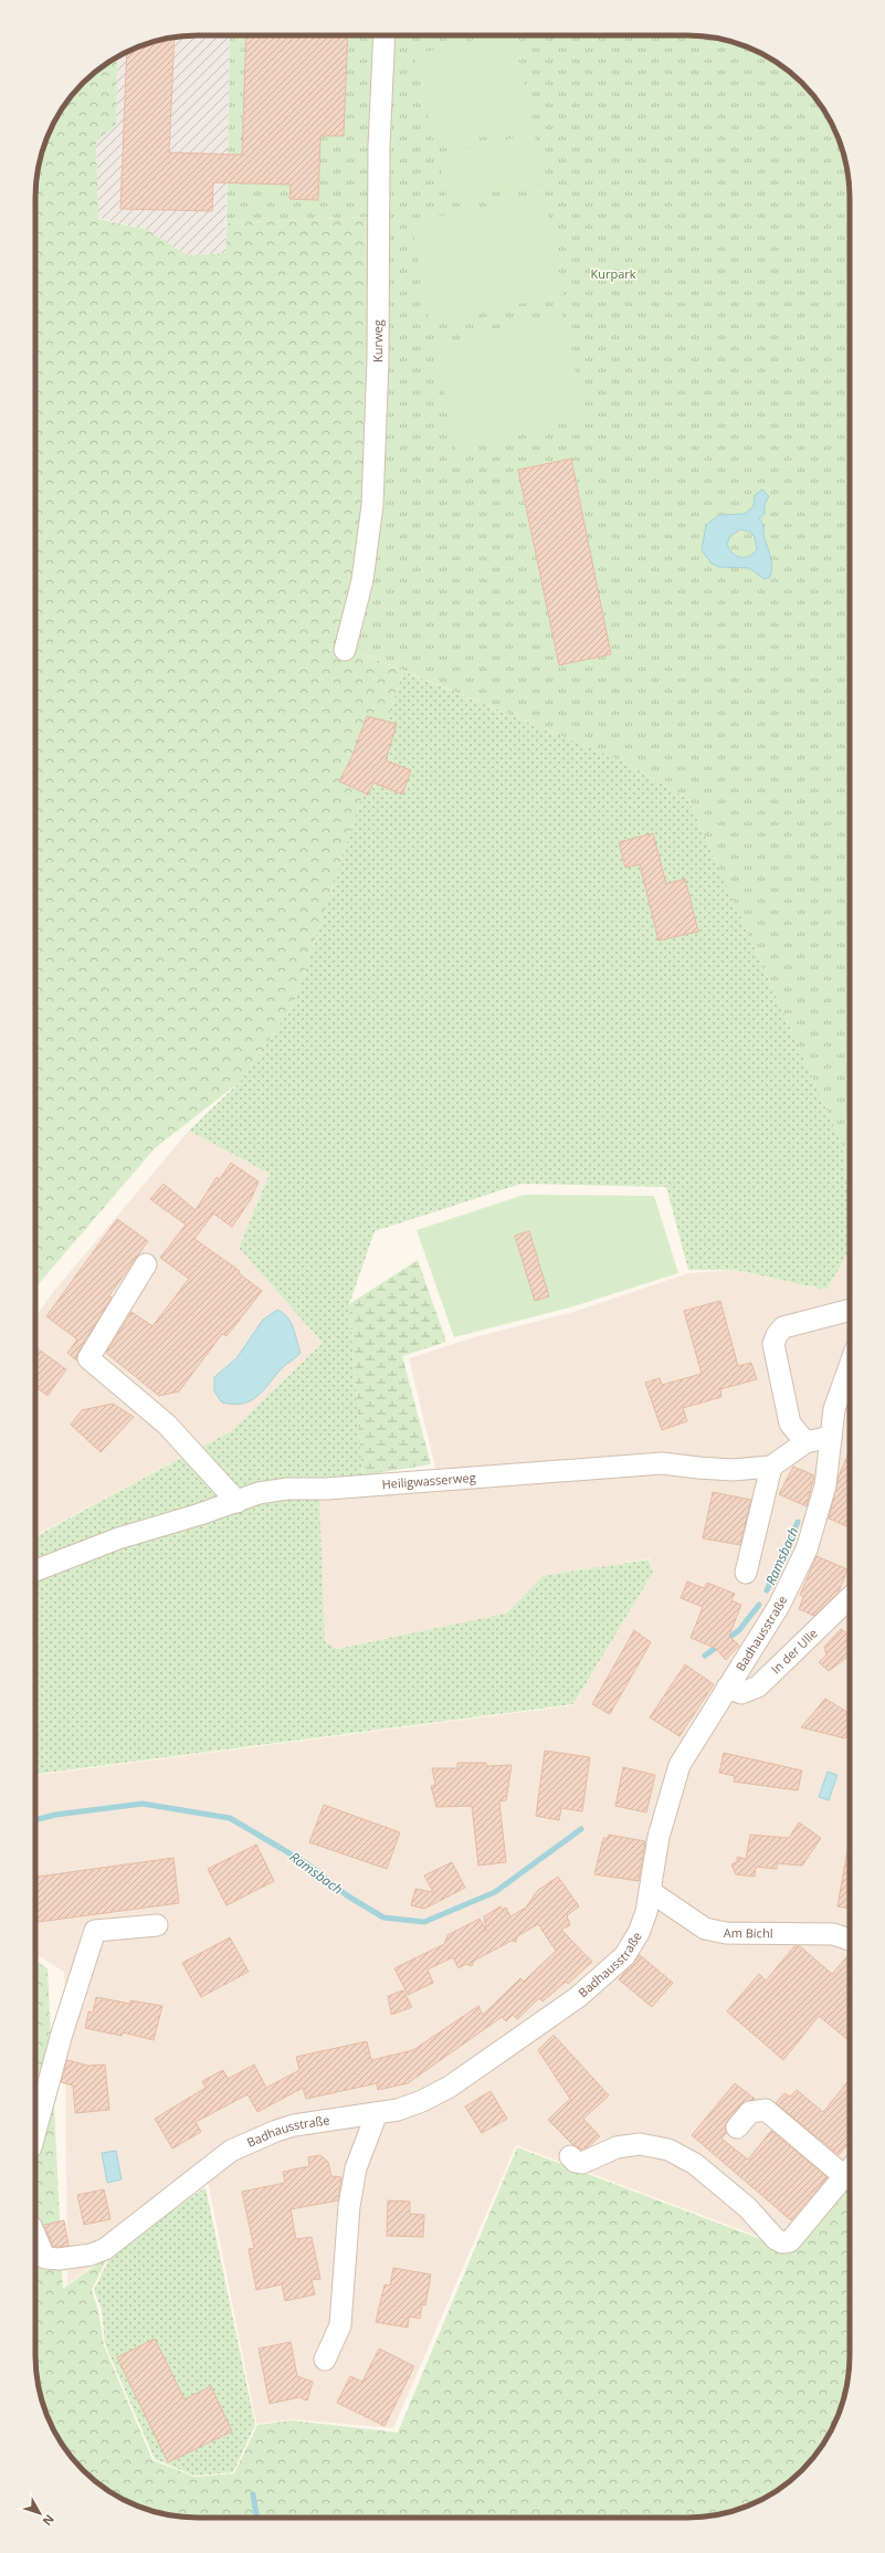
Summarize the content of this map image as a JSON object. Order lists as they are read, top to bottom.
{
  "streets": {
    "street": [
      "Kurweg",
      "Heiligwasserweg",
      "Badhausstraße",
      "In der Ulle",
      "Am Bichl"
    ]
  },
  "crossings": [
    ["Badhausstraße", "In der Ulle"],
    ["Badhausstraße", "Am Bichl"]
  ],
  "water": ["Ramsbach"],
  "parks": ["Kurpark"],
  "north": "bottom right"
}
